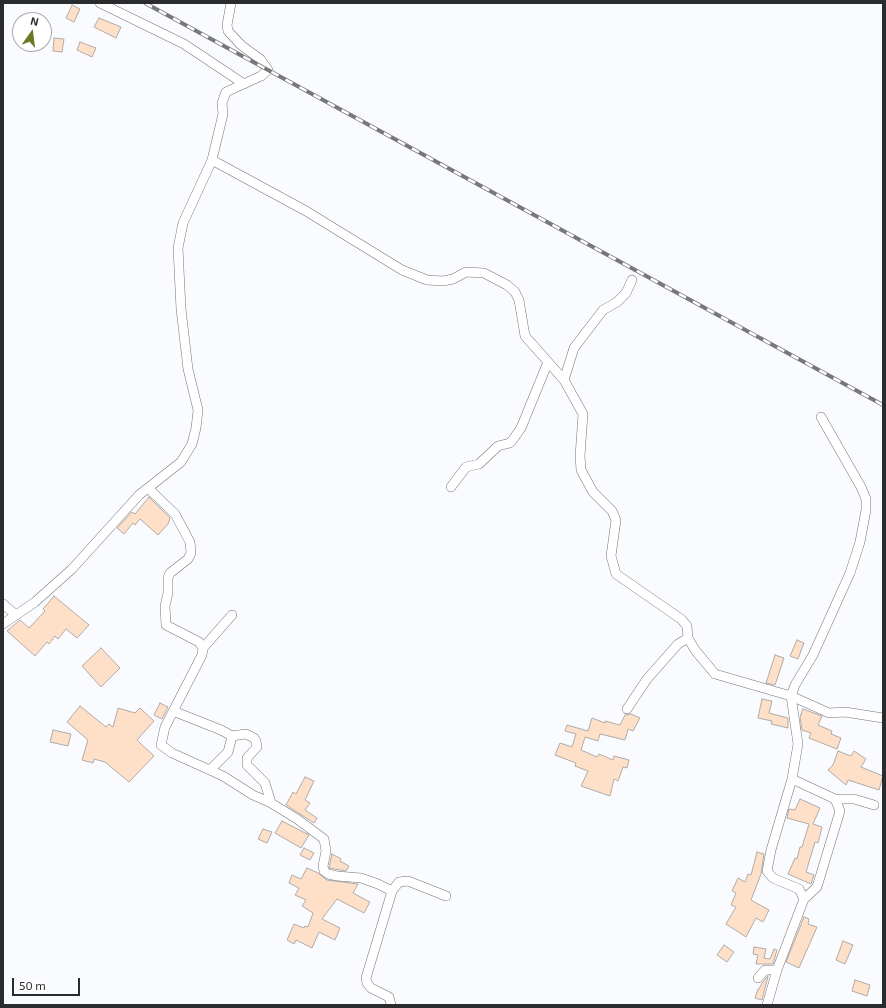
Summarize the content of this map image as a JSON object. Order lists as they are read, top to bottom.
{
  "scale_bar": "50 m",
  "north": "top"
}
